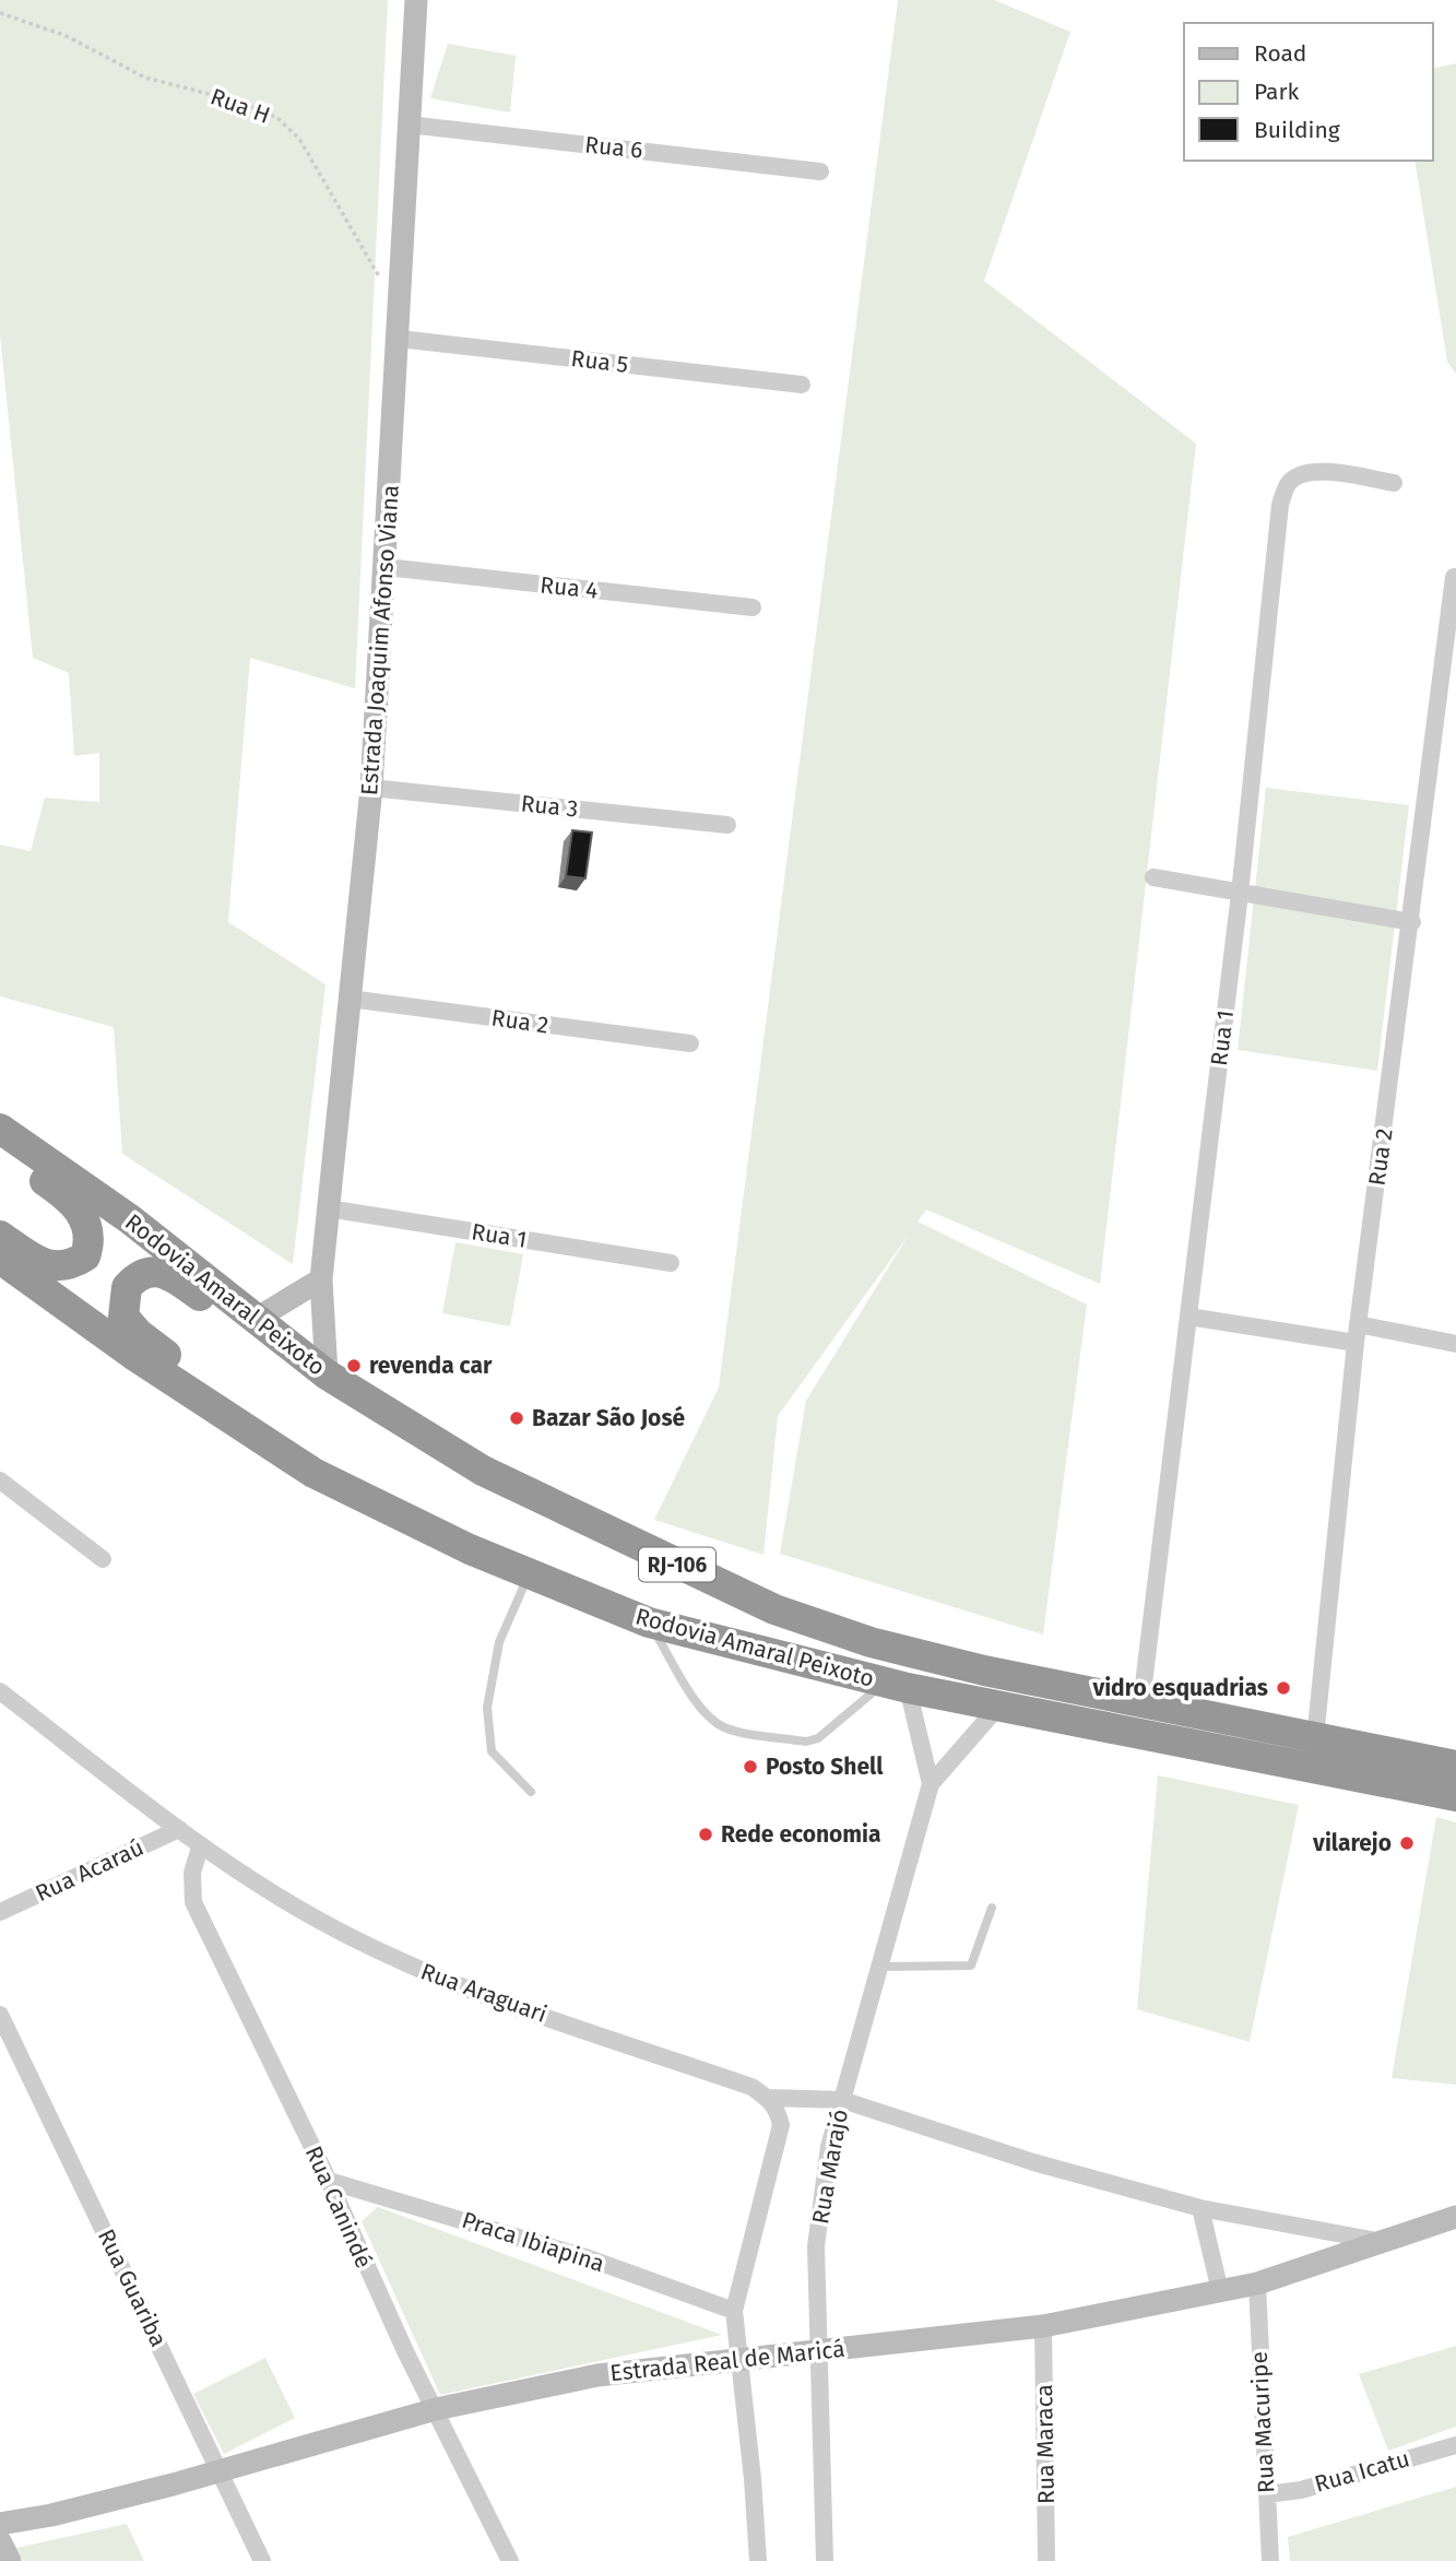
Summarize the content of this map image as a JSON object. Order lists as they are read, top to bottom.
{
  "streets": {
    "highway": ["Rodovia Amaral Peixoto", "RJ-106"],
    "main road": ["Estrada Joaquim Afonso Viana", "Estrada Real de Maricá"],
    "street": [
      "Rua 6",
      "Rua 5",
      "Rua 4",
      "Rua 3",
      "Rua 2",
      "Rua 1",
      "Rua Acaraú",
      "Rua Araguari",
      "Rua Marajó",
      "Rua Canindé",
      "Praca Ibiapina",
      "Rua Guariba",
      "Rua Macuripe",
      "Rua Maraca",
      "Rua Icatu"
    ],
    "path": ["Rua H"]
  },
  "crossings": [
    ["Rua H", "Estrada Joaquim Afonso Viana"],
    ["Rua 6", "Estrada Joaquim Afonso Viana"],
    ["Rua 5", "Estrada Joaquim Afonso Viana"],
    ["Rua 4", "Estrada Joaquim Afonso Viana"],
    ["Estrada Joaquim Afonso Viana", "Rua 3"],
    ["Estrada Joaquim Afonso Viana", "Rua 2"],
    ["Estrada Joaquim Afonso Viana", "Rua 1"],
    ["Estrada Joaquim Afonso Viana", "Rodovia Amaral Peixoto"],
    ["Rua 2", "Rodovia Amaral Peixoto"],
    ["Rua 1", "Rodovia Amaral Peixoto"],
    ["Rodovia Amaral Peixoto", "Rua Marajó"],
    ["Rua Acaraú", "Rua Araguari"],
    ["Rua Araguari", "Rua Canindé"],
    ["Rua Marajó", "Estrada Real de Maricá"],
    ["Rua Canindé", "Praca Ibiapina"],
    ["Rua Canindé", "Estrada Real de Maricá"],
    ["Rua Guariba", "Estrada Real de Maricá"],
    ["Estrada Real de Maricá", "Rua Macuripe"],
    ["Estrada Real de Maricá", "Rua Maraca"],
    ["Rua Macuripe", "Rua Icatu"]
  ],
  "places": [
    "revenda car",
    "Bazar São José",
    "vidro esquadrias",
    "Posto Shell",
    "Rede economia",
    "vilarejo"
  ],
  "legend": ["Road", "Park", "Building"]
}
